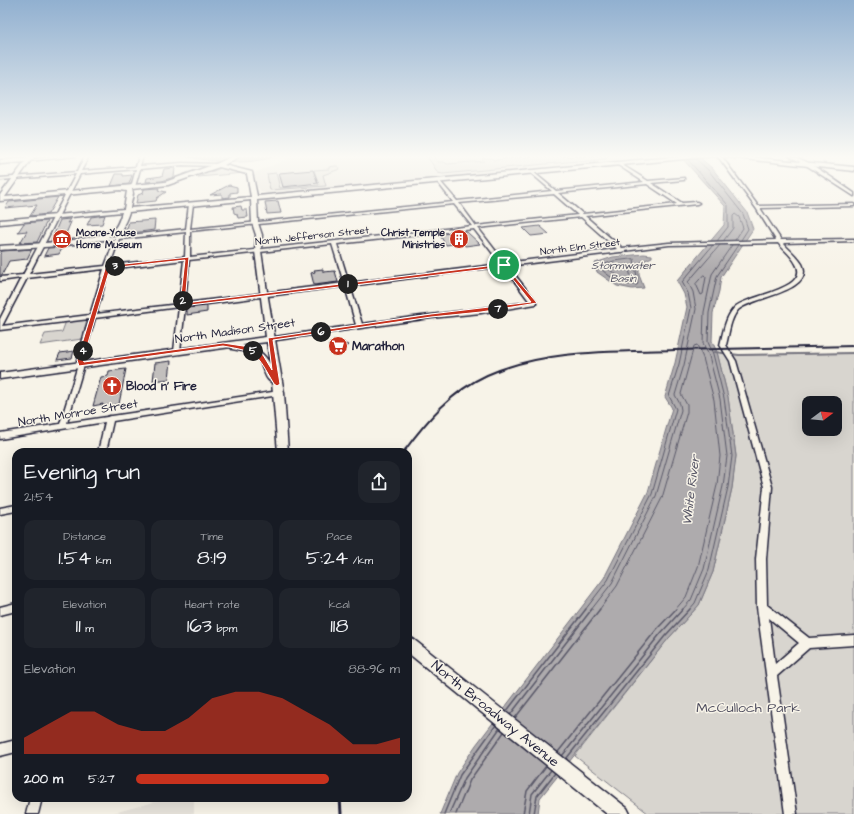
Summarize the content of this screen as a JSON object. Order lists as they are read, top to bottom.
{
  "streets": {
    "main road": ["North Madison Street", "North Broadway Avenue"],
    "street": ["North Jefferson Street", "North Elm Street", "North Monroe Street"]
  },
  "crossings": [
    ["North Elm Street", "North Madison Street"]
  ],
  "water": ["Stormwater Basin", "White River"],
  "parks": ["McCulloch Park"],
  "places": {
    "museum": ["Moore-Youse Home Museum"],
    "building": ["Christ Temple Ministries"],
    "supermarket": ["Marathon"],
    "church": ["Blood n' Fire"]
  },
  "north": "right",
  "page": {
    "pins": [
      "3",
      "1",
      "2",
      "7",
      "6",
      "4",
      "5"
    ],
    "heading": ["Evening run", "21:54"],
    "stats": [
      ["Distance", "1.54 km"],
      ["Time", "8:19"],
      ["Pace", "5:24 /km"],
      ["Elevation", "11 m"],
      ["Heart rate", "163 bpm"],
      ["kcal", "118"]
    ],
    "chart": ["Elevation", "88–96 m"],
    "list": [
      {
        "name": "200 m",
        "note": "5:27"
      }
    ]
  }
}
